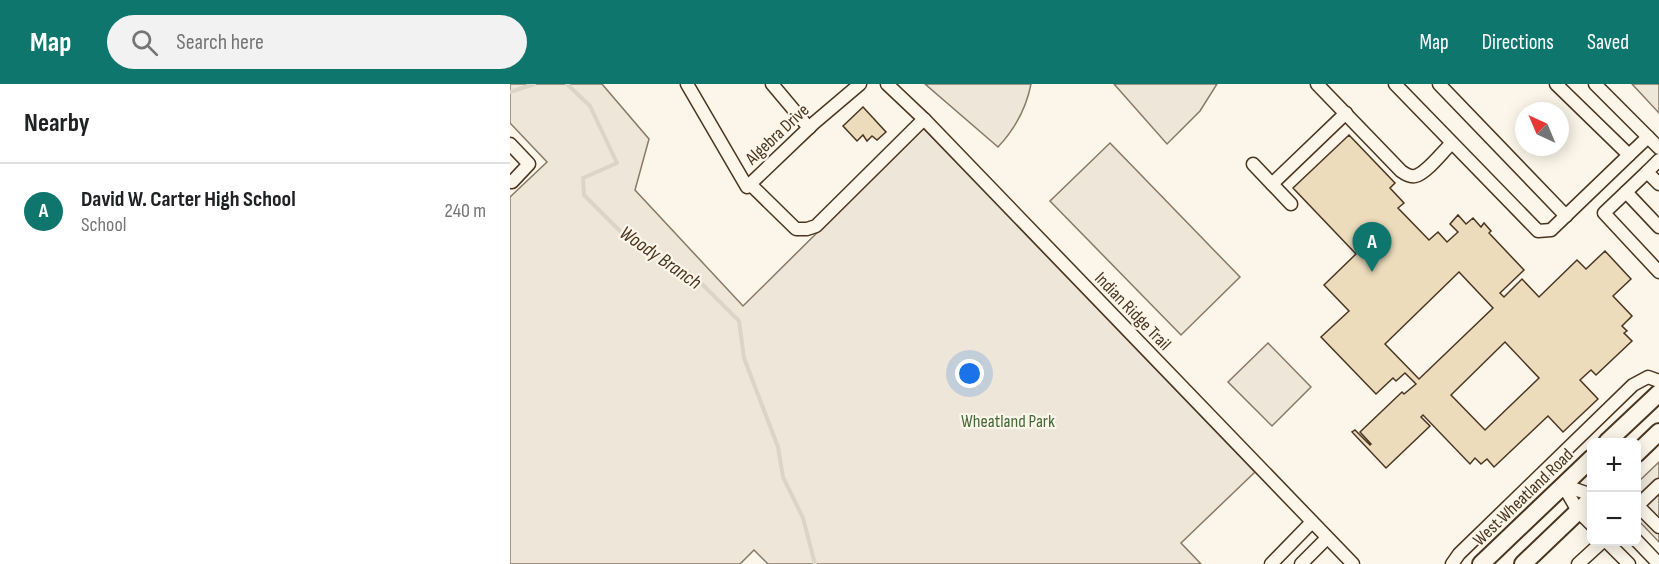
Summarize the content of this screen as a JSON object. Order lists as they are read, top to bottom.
{
  "streets": {
    "main road": ["West Wheatland Road"],
    "street": ["Algebra Drive", "Indian Ridge Trail"]
  },
  "water": ["Woody Branch"],
  "parks": ["Wheatland Park"],
  "north": "top left",
  "page": {
    "header": "Map",
    "search": "Search here",
    "nav": ["Map", "Directions", "Saved"],
    "heading": "Nearby",
    "list": [
      {
        "mark": "A",
        "name": "David W. Carter High School",
        "note": "School",
        "value": "240 m"
      }
    ],
    "pins": "A",
    "map_buttons": ["+", "−"]
  }
}
